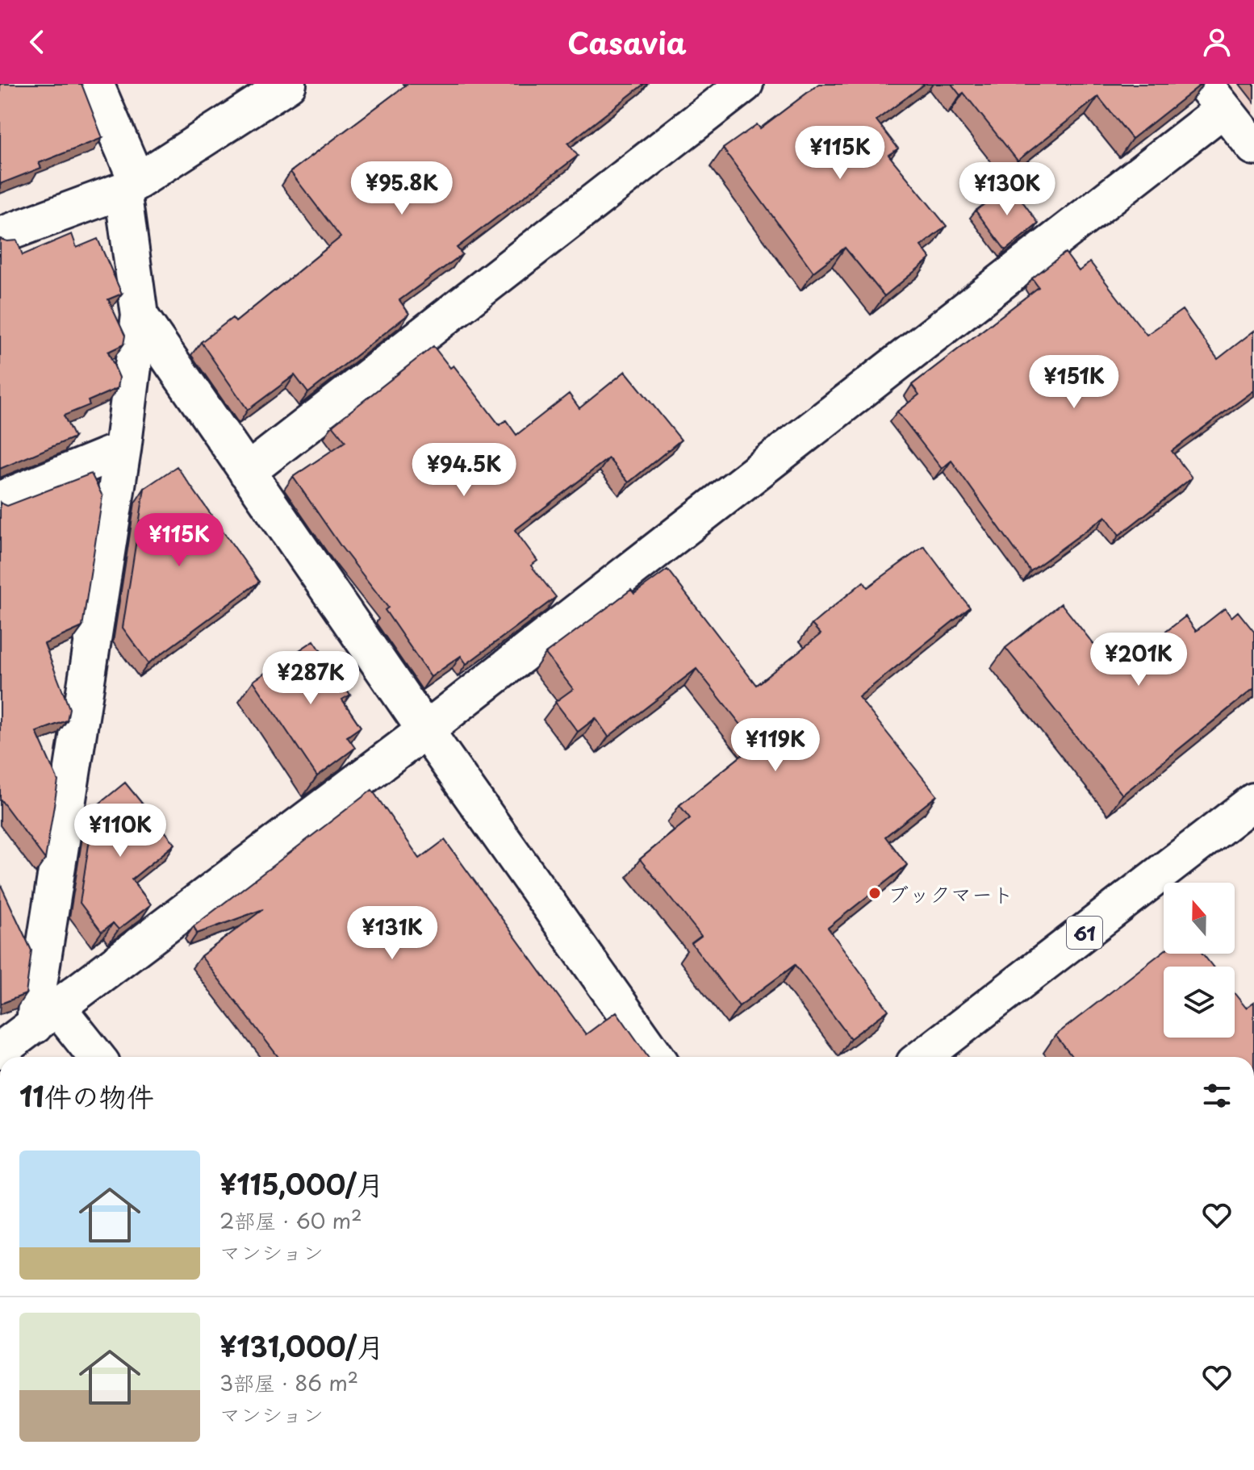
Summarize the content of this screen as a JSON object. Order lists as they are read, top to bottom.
{
  "streets": {
    "street": ["61"]
  },
  "places": ["ブックマート"],
  "north": "top",
  "page": {
    "header": "Casavia",
    "price": [
      "¥115K",
      "¥95.8K",
      "¥130K",
      "¥151K",
      "¥94.5K",
      "¥115K",
      "¥201K",
      "¥287K",
      "¥119K",
      "¥110K",
      "¥131K"
    ],
    "heading": "11件の物件",
    "list": [
      {
        "name": "¥115,000/月",
        "note": "2部屋 · 60 m² · マンション"
      },
      {
        "name": "¥131,000/月",
        "note": "3部屋 · 86 m² · マンション"
      }
    ]
  }
}
